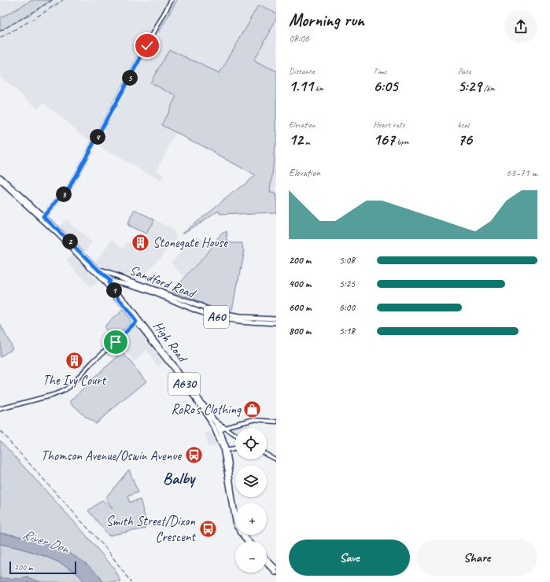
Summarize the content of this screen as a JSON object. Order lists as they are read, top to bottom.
{
  "streets": {
    "main road": [
      "Sandford Road",
      "A60",
      "High Road",
      "A630"
    ]
  },
  "crossings": [
    ["Sandford Road", "A60"],
    ["Sandford Road", "High Road"],
    ["Sandford Road", "A630"],
    ["High Road", "A630"]
  ],
  "districts": ["Balby"],
  "water": ["River Don"],
  "places": {
    "building": ["Stonegate House", "The Ivy Court"],
    "shop": ["RoRo's Clothing"],
    "bus stop": ["Thomson Avenue/Oswin Avenue", "Smith Street/Dixon Crescent"]
  },
  "scale_bar": "200 m",
  "page": {
    "heading": ["Morning run", "08:06"],
    "stats": [
      ["Distance", "1.11 km"],
      ["Time", "6:05"],
      ["Pace", "5:29 /km"],
      ["Elevation", "12 m"],
      ["Heart rate", "167 bpm"],
      ["kcal", "76"]
    ],
    "pins": [
      "5",
      "4",
      "3",
      "2",
      "1"
    ],
    "chart": ["Elevation", "63–71 m"],
    "list": [
      {
        "name": "200 m",
        "note": "5:08"
      },
      {
        "name": "400 m",
        "note": "5:25"
      },
      {
        "name": "600 m",
        "note": "6:00"
      },
      {
        "name": "800 m",
        "note": "5:18"
      }
    ],
    "map_buttons": ["+", "−"],
    "buttons": ["Save", "Share"],
    "scale": "200 m"
  }
}
